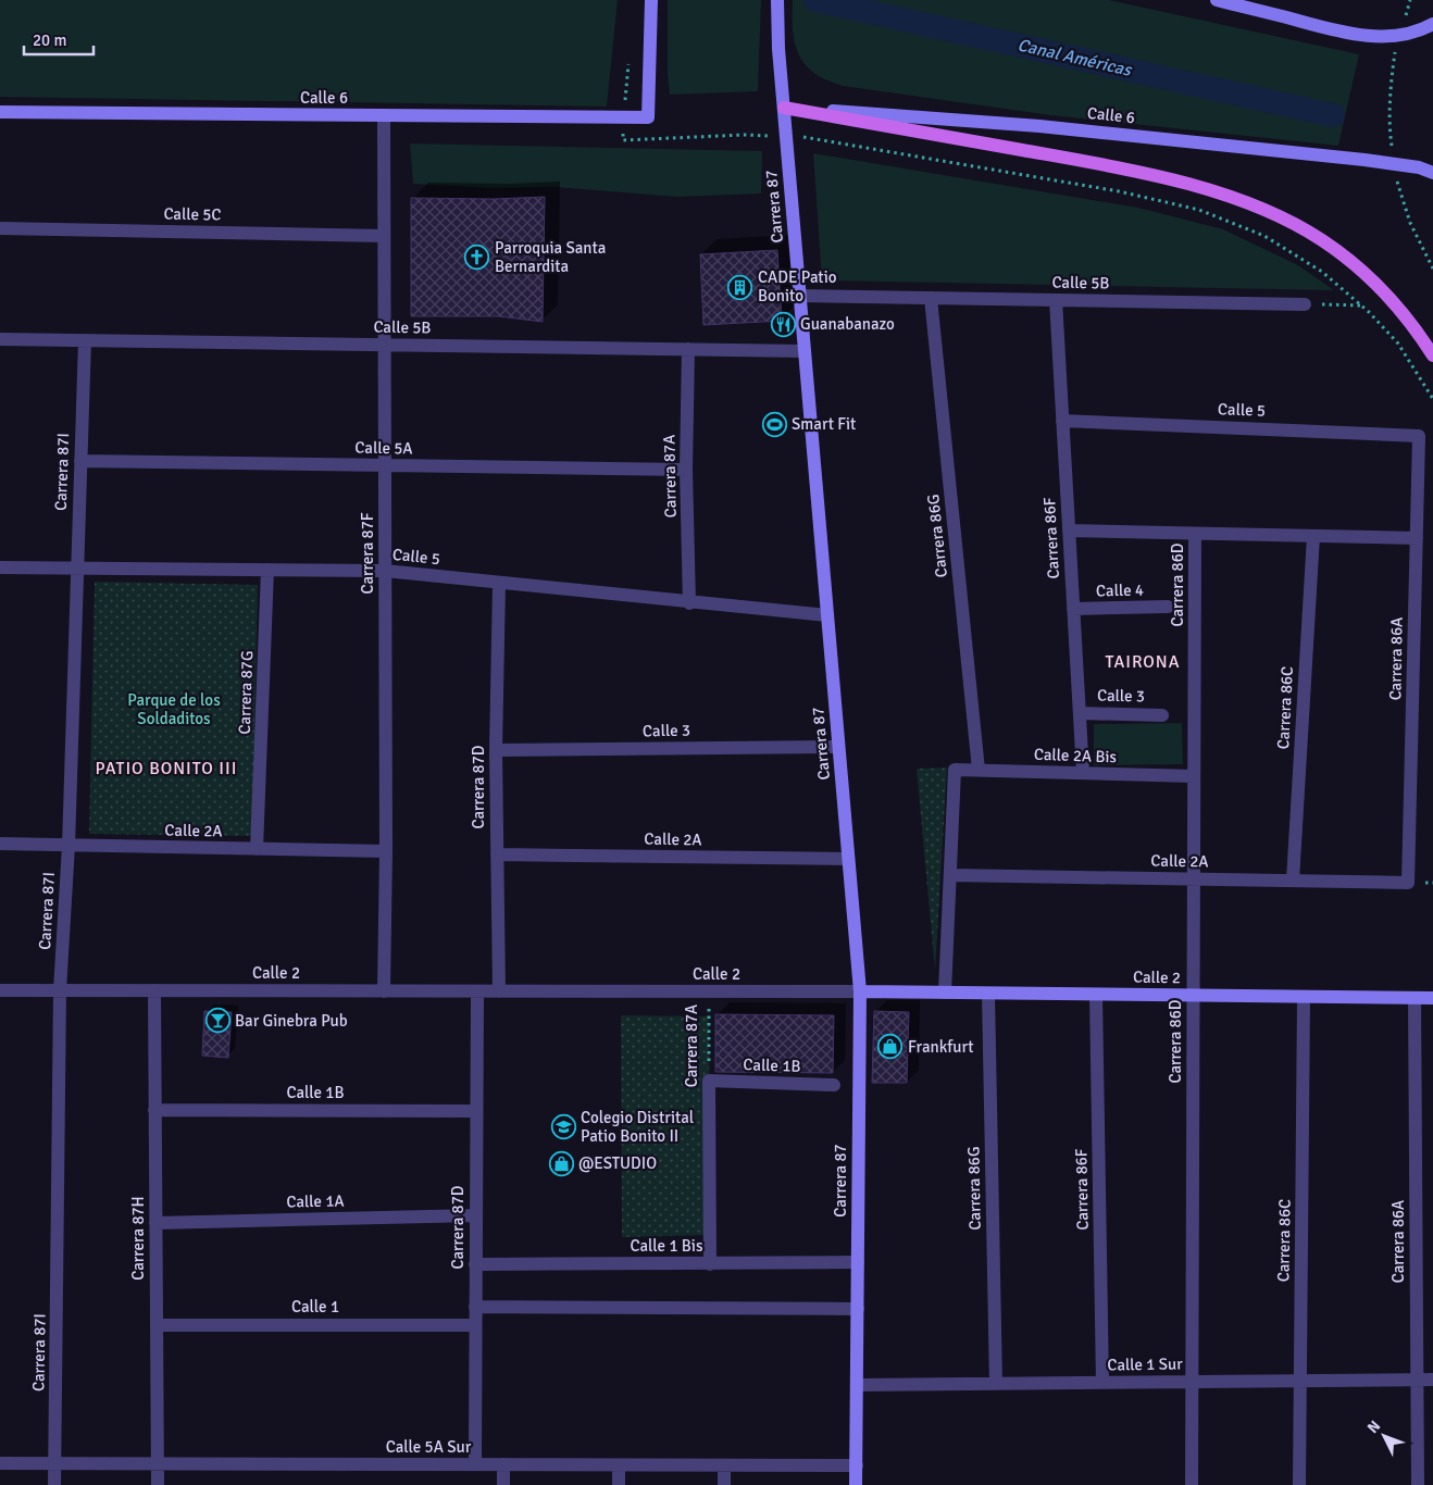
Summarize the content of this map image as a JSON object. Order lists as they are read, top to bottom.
{
  "streets": {
    "street": [
      "Calle 6",
      "Carrera 87",
      "Calle 5C",
      "Calle 5B",
      "Calle 5",
      "Calle 5A",
      "Carrera 87I",
      "Carrera 87A",
      "Carrera 86G",
      "Carrera 86F",
      "Carrera 87F",
      "Carrera 86D",
      "Calle 4",
      "Carrera 86A",
      "Carrera 87G",
      "Calle 3",
      "Carrera 86C",
      "Calle 2A Bis",
      "Carrera 87D",
      "Calle 2A",
      "Calle 2",
      "Calle 1B",
      "Calle 1A",
      "Carrera 87H",
      "Calle 1 Bis",
      "Calle 1",
      "Calle 1 Sur",
      "Calle 5A Sur"
    ]
  },
  "crossings": [
    ["Calle 6", "Carrera 87"],
    ["Calle 6", "Carrera 87F"],
    ["Carrera 87", "Calle 5B"],
    ["Carrera 87", "Calle 5"],
    ["Carrera 87", "Calle 3"],
    ["Carrera 87", "Calle 2A"],
    ["Carrera 87", "Calle 2"],
    ["Carrera 87", "Calle 1 Bis"],
    ["Carrera 87", "Calle 1 Sur"],
    ["Carrera 87", "Calle 5A Sur"],
    ["Calle 5C", "Carrera 87F"],
    ["Calle 5B", "Carrera 87I"],
    ["Calle 5B", "Carrera 87A"],
    ["Calle 5B", "Carrera 86G"],
    ["Calle 5B", "Carrera 86F"],
    ["Calle 5B", "Carrera 87F"],
    ["Calle 5", "Carrera 87I"],
    ["Calle 5", "Carrera 87A"],
    ["Calle 5", "Carrera 86F"],
    ["Calle 5", "Carrera 87F"],
    ["Calle 5", "Carrera 86A"],
    ["Calle 5", "Carrera 87G"],
    ["Calle 5", "Carrera 87D"],
    ["Calle 5A", "Carrera 87I"],
    ["Calle 5A", "Carrera 87A"],
    ["Calle 5A", "Carrera 87F"],
    ["Carrera 87I", "Calle 2A"],
    ["Carrera 87I", "Calle 2"],
    ["Carrera 87I", "Calle 5A Sur"],
    ["Carrera 87A", "Calle 2"],
    ["Carrera 87A", "Calle 1B"],
    ["Carrera 87A", "Calle 1 Bis"],
    ["Carrera 86G", "Calle 2A Bis"],
    ["Carrera 86G", "Calle 2"],
    ["Carrera 86G", "Calle 1 Sur"],
    ["Carrera 86F", "Calle 4"],
    ["Carrera 86F", "Calle 3"],
    ["Carrera 86F", "Calle 2A Bis"],
    ["Carrera 86F", "Calle 2"],
    ["Carrera 86F", "Calle 1 Sur"],
    ["Carrera 87F", "Calle 2A"],
    ["Carrera 87F", "Calle 2"],
    ["Carrera 86D", "Calle 2A Bis"],
    ["Carrera 86D", "Calle 2A"],
    ["Carrera 86D", "Calle 2"],
    ["Carrera 86D", "Calle 1 Sur"],
    ["Carrera 86A", "Calle 2A"],
    ["Carrera 86A", "Calle 2"],
    ["Carrera 86A", "Calle 1 Sur"],
    ["Carrera 87G", "Calle 2A"],
    ["Calle 3", "Carrera 87D"],
    ["Carrera 86C", "Calle 2A"],
    ["Carrera 86C", "Calle 2"],
    ["Carrera 86C", "Calle 1 Sur"],
    ["Calle 2A Bis", "Calle 2A"],
    ["Carrera 87D", "Calle 2A"],
    ["Carrera 87D", "Calle 2"],
    ["Carrera 87D", "Calle 1B"],
    ["Carrera 87D", "Calle 1A"],
    ["Carrera 87D", "Calle 1 Bis"],
    ["Carrera 87D", "Calle 1"],
    ["Carrera 87D", "Calle 5A Sur"],
    ["Calle 2", "Carrera 87H"],
    ["Calle 1B", "Carrera 87H"],
    ["Calle 1A", "Carrera 87H"],
    ["Carrera 87H", "Calle 1"],
    ["Carrera 87H", "Calle 5A Sur"]
  ],
  "districts": ["TAIRONA", "PATIO BONITO III"],
  "water": ["Canal Américas"],
  "parks": ["Parque de los Soldaditos"],
  "places": {
    "church": ["Parroquia Santa Bernardita"],
    "building": ["CADE Patio Bonito"],
    "restaurant": ["Guanabanazo"],
    "sports": ["Smart Fit"],
    "bar": ["Bar Ginebra Pub"],
    "shop": ["Frankfurt", "@ESTUDIO"],
    "school or university": ["Colegio Distrital Patio Bonito II"]
  },
  "scale_bar": "20 m",
  "north": "top left"
}
